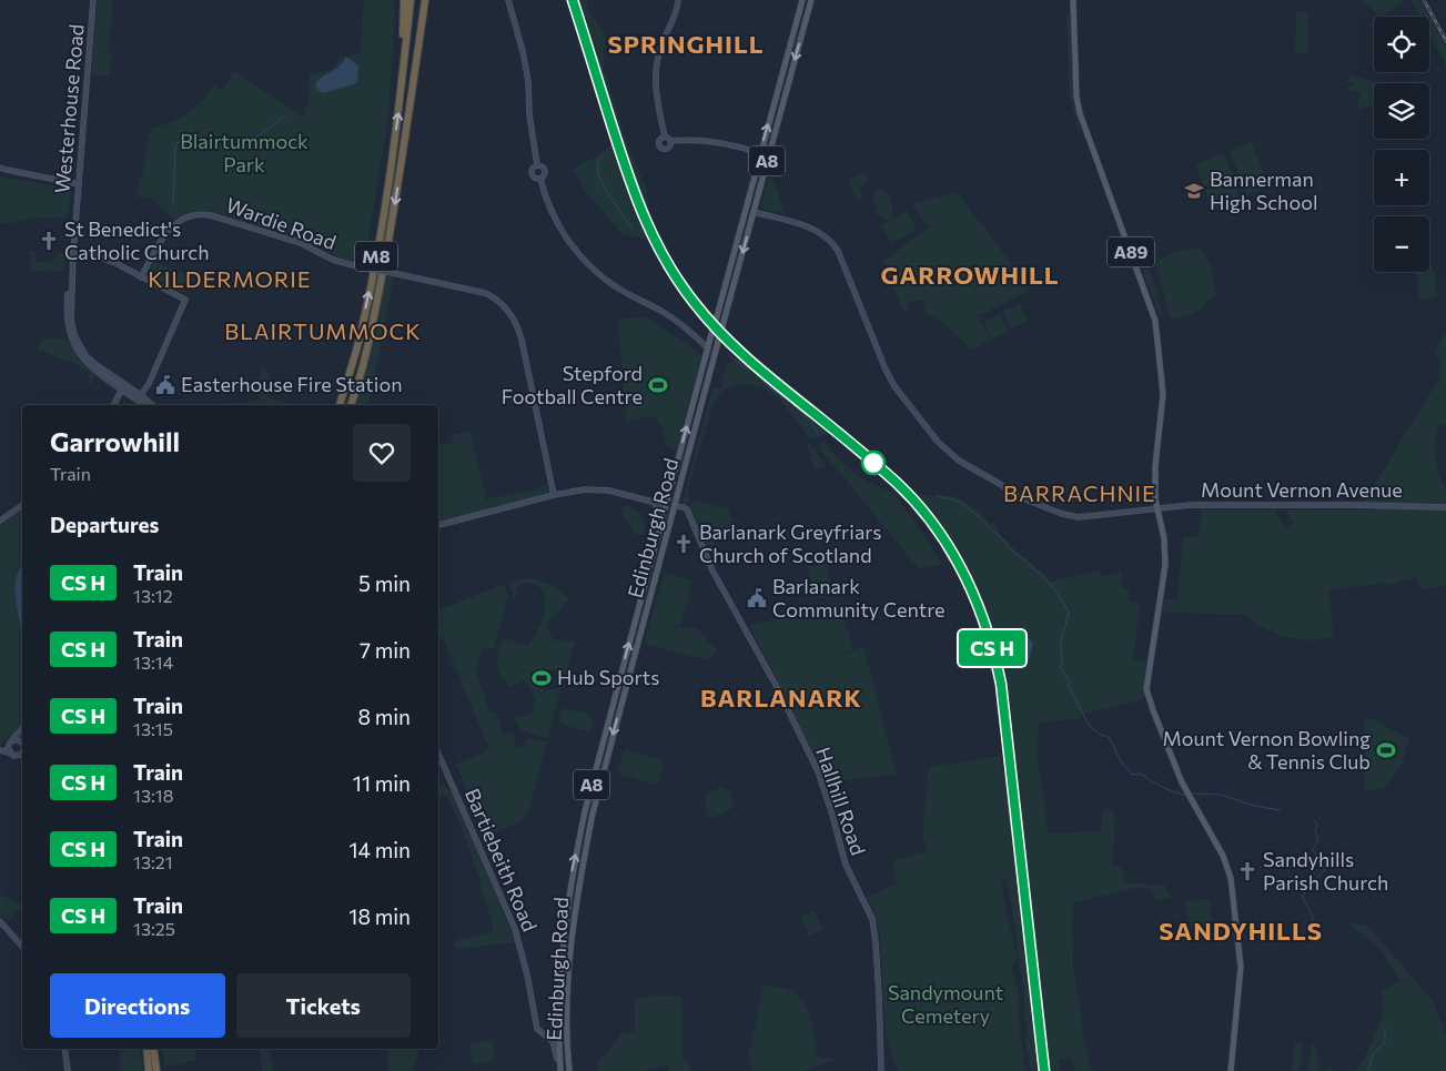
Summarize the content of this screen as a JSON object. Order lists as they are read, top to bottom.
{
  "streets": {
    "highway": ["M8"],
    "main road": ["A8", "A89", "Edinburgh Road"],
    "street": [
      "Westerhouse Road",
      "Wardie Road",
      "Mount Vernon Avenue",
      "Hallhill Road",
      "Bartiebeith Road"
    ]
  },
  "crossings": [
    ["A8", "Edinburgh Road"],
    ["A89", "Mount Vernon Avenue"],
    ["Mount Vernon Avenue", "Edinburgh Road"],
    ["Edinburgh Road", "Hallhill Road"],
    ["Edinburgh Road", "Bartiebeith Road"]
  ],
  "districts": [
    "SPRINGHILL",
    "GARROWHILL",
    "KILDERMORIE",
    "BLAIRTUMMOCK",
    "BARRACHNIE",
    "BARLANARK",
    "SANDYHILLS"
  ],
  "parks": ["Blairtummock Park", "Sandymount Cemetery"],
  "places": {
    "school or university": ["Bannerman High School"],
    "church": ["St Benedict's Catholic Church", "Barlanark Greyfriars Church of Scotland", "Sandyhills Parish Church"],
    "public building": ["Easterhouse Fire Station", "Barlanark Community Centre"],
    "sports": ["Stepford Football Centre", "Hub Sports", "Mount Vernon Bowling & Tennis Club"]
  },
  "page": {
    "on_map": "CS H",
    "map_buttons": ["+", "−"],
    "heading": [
      ["Garrowhill", "Train"],
      "Departures"
    ],
    "list": [
      {
        "mark": "CS H",
        "name": "Train",
        "note": "13:12",
        "value": "5 min"
      },
      {
        "mark": "CS H",
        "name": "Train",
        "note": "13:14",
        "value": "7 min"
      },
      {
        "mark": "CS H",
        "name": "Train",
        "note": "13:15",
        "value": "8 min"
      },
      {
        "mark": "CS H",
        "name": "Train",
        "note": "13:18",
        "value": "11 min"
      },
      {
        "mark": "CS H",
        "name": "Train",
        "note": "13:21",
        "value": "14 min"
      },
      {
        "mark": "CS H",
        "name": "Train",
        "note": "13:25",
        "value": "18 min"
      }
    ],
    "buttons": ["Directions", "Tickets"]
  }
}
